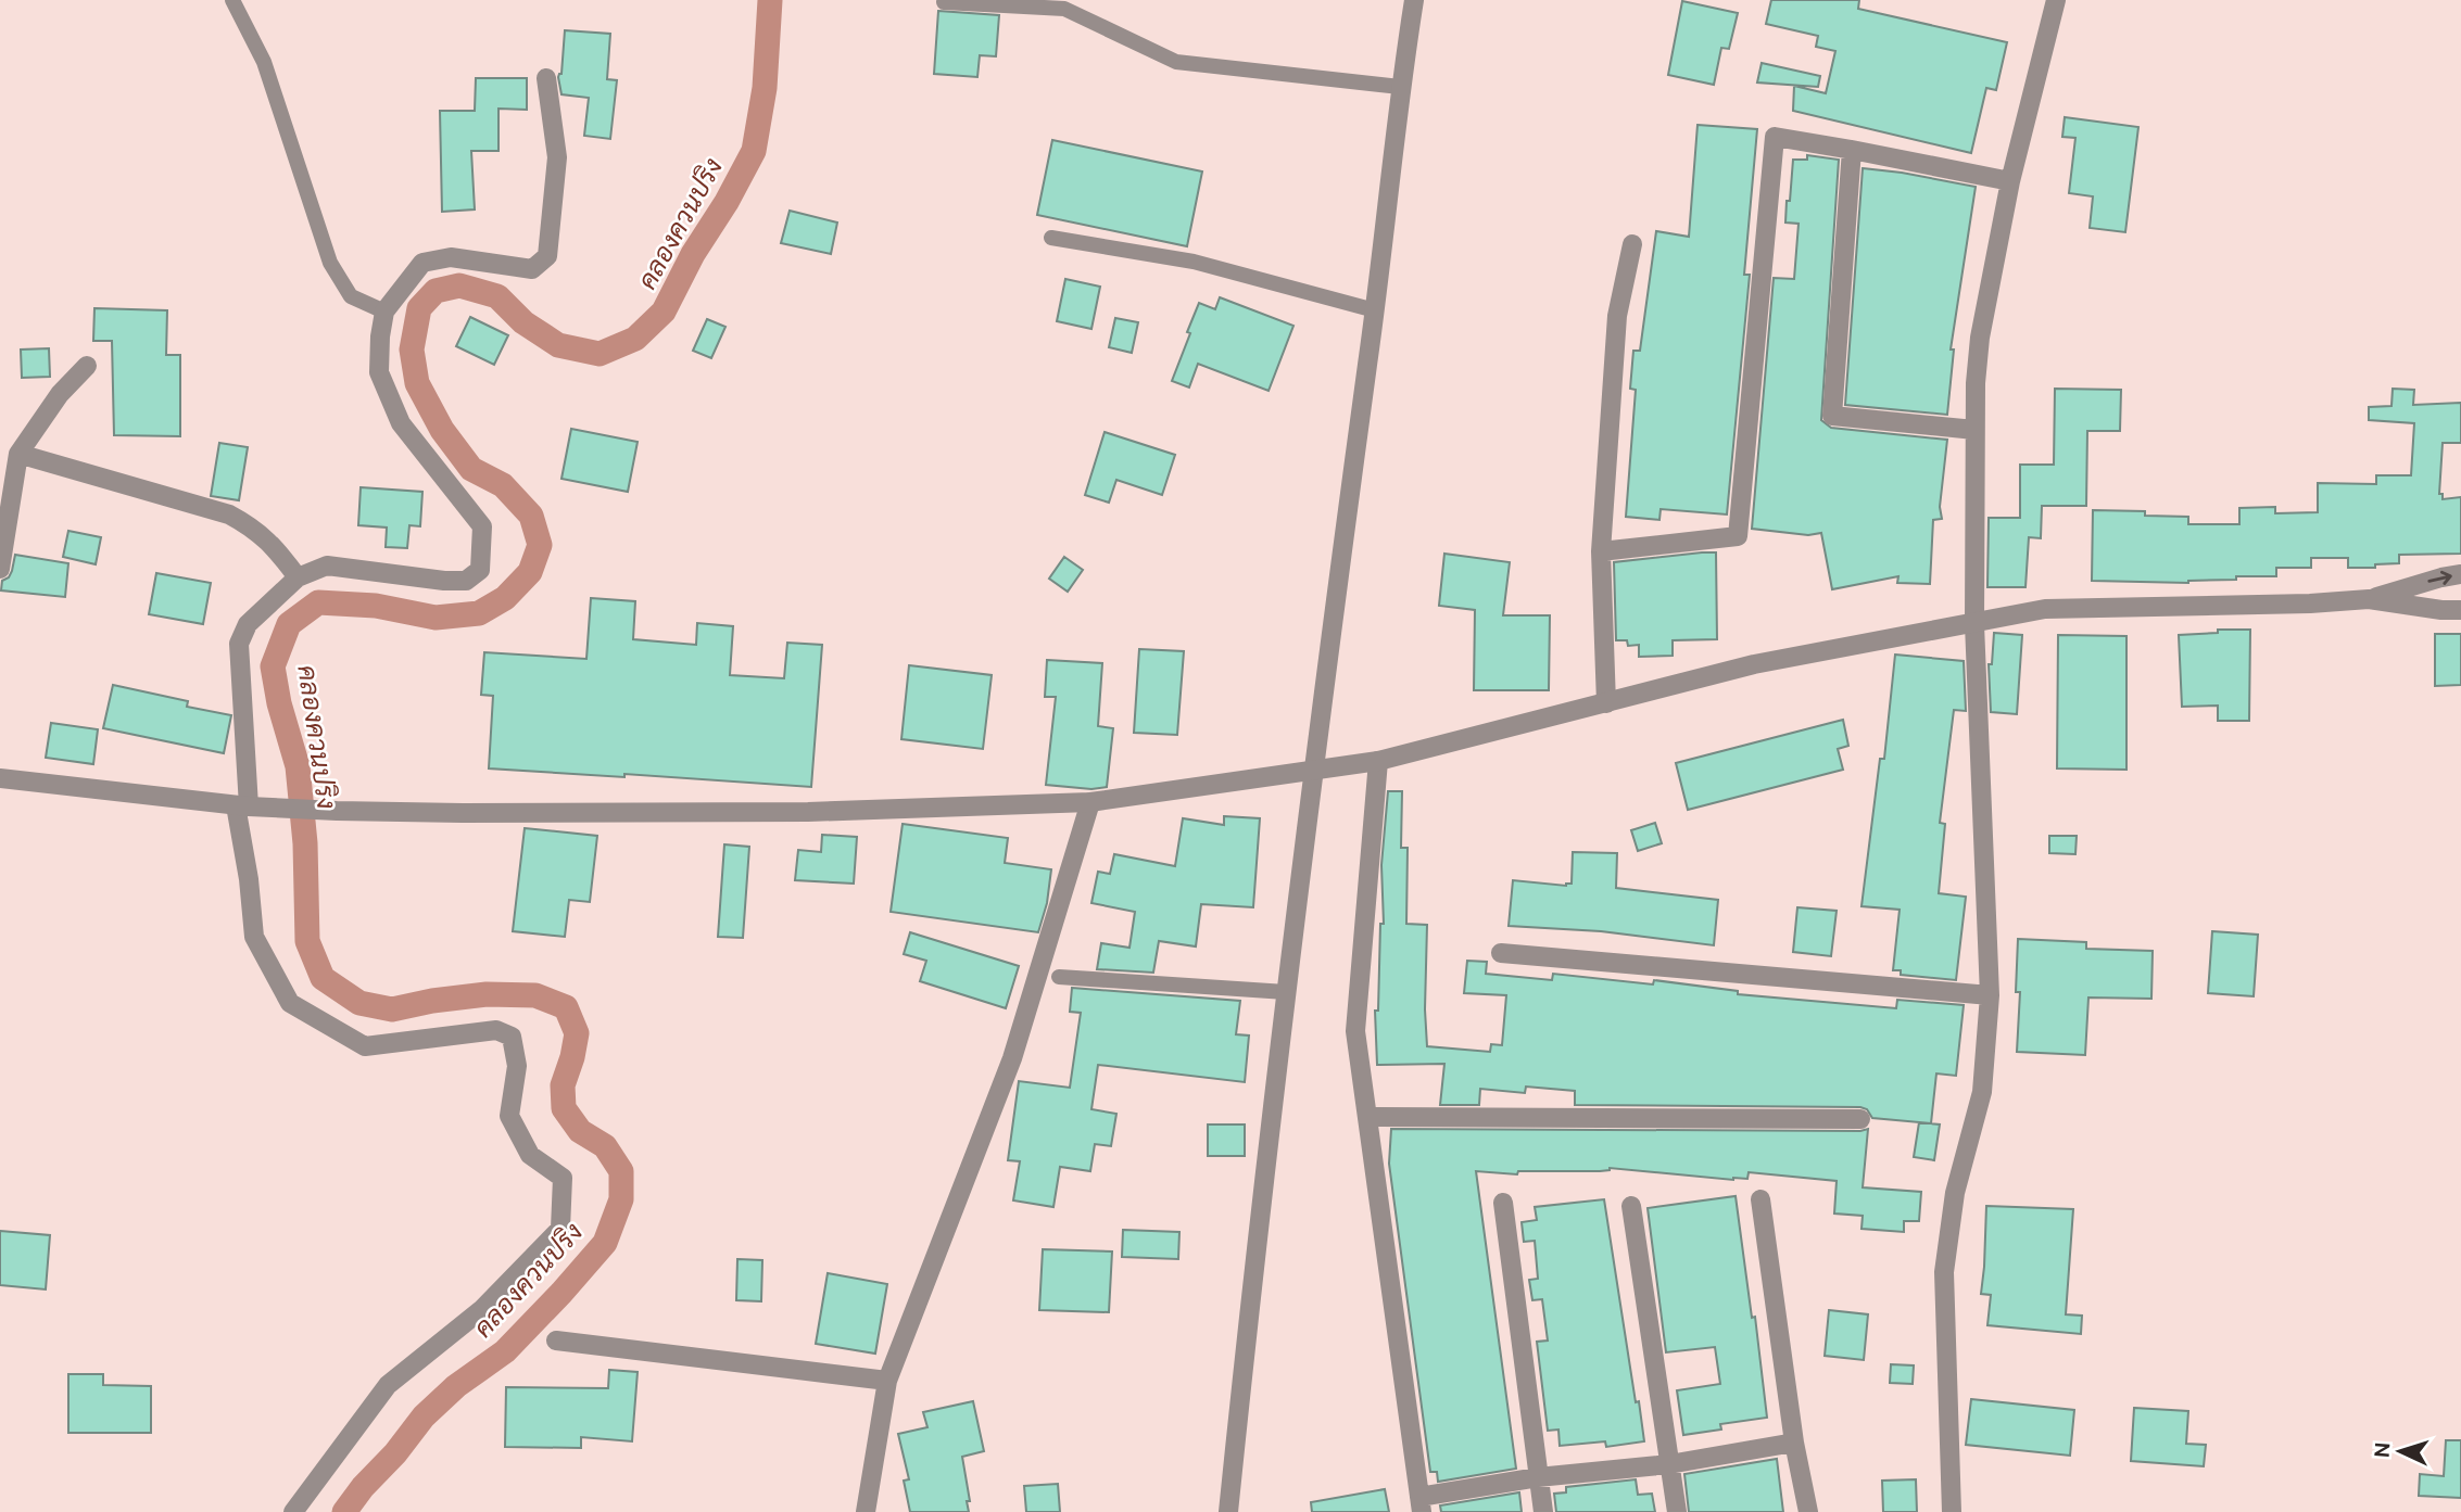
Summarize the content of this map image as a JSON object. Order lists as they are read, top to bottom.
{
  "water": ["คลองควนปริง"],
  "north": "left"
}
